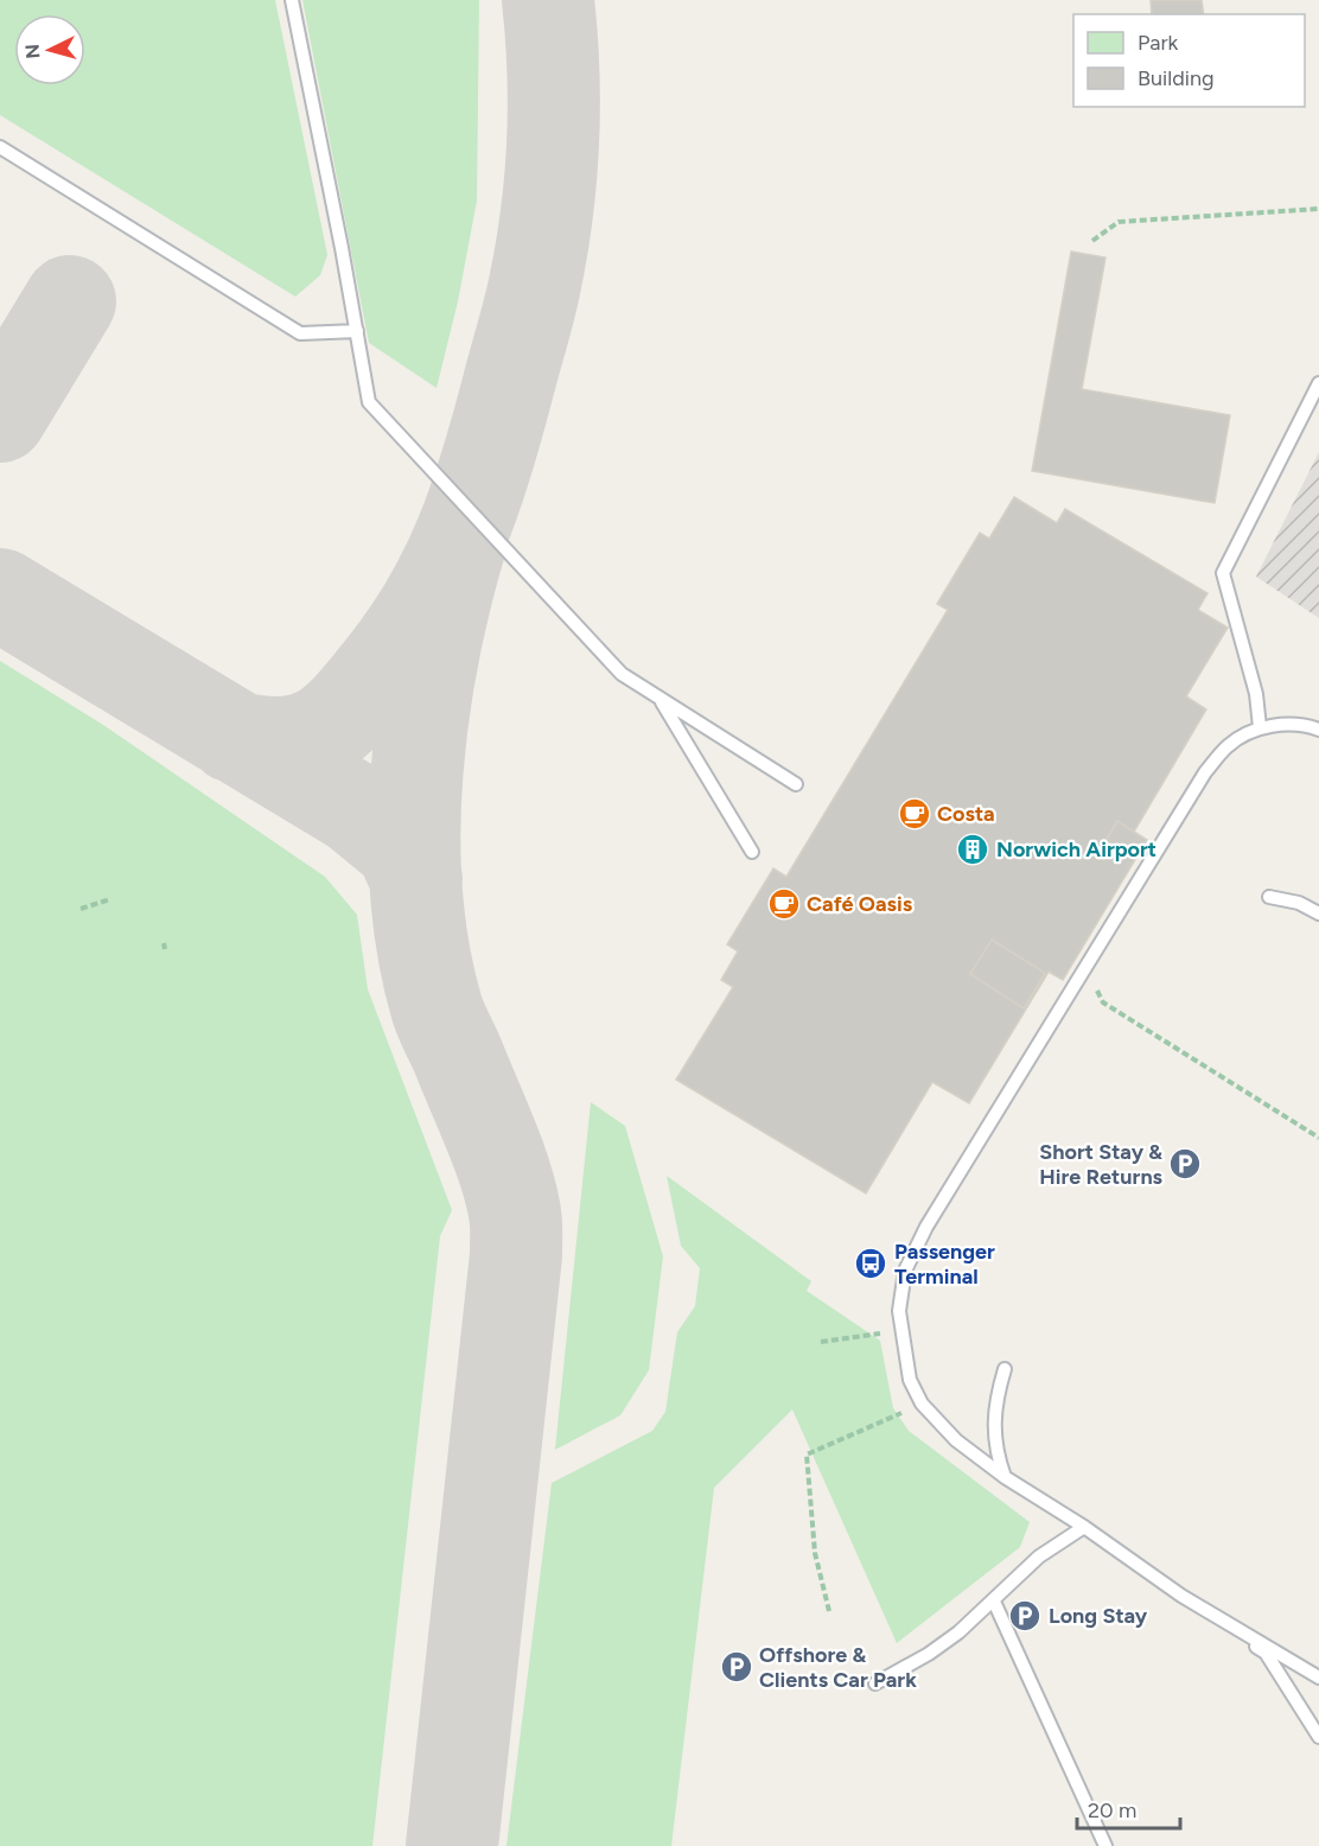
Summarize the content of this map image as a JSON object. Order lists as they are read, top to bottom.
{
  "places": {
    "cafe": ["Costa", "Café Oasis"],
    "building": ["Norwich Airport"],
    "parking": ["Short Stay & Hire Returns", "Long Stay", "Offshore & Clients Car Park"],
    "bus stop": ["Passenger Terminal"]
  },
  "legend": ["Park", "Building"],
  "scale_bar": "20 m",
  "north": "left"
}
